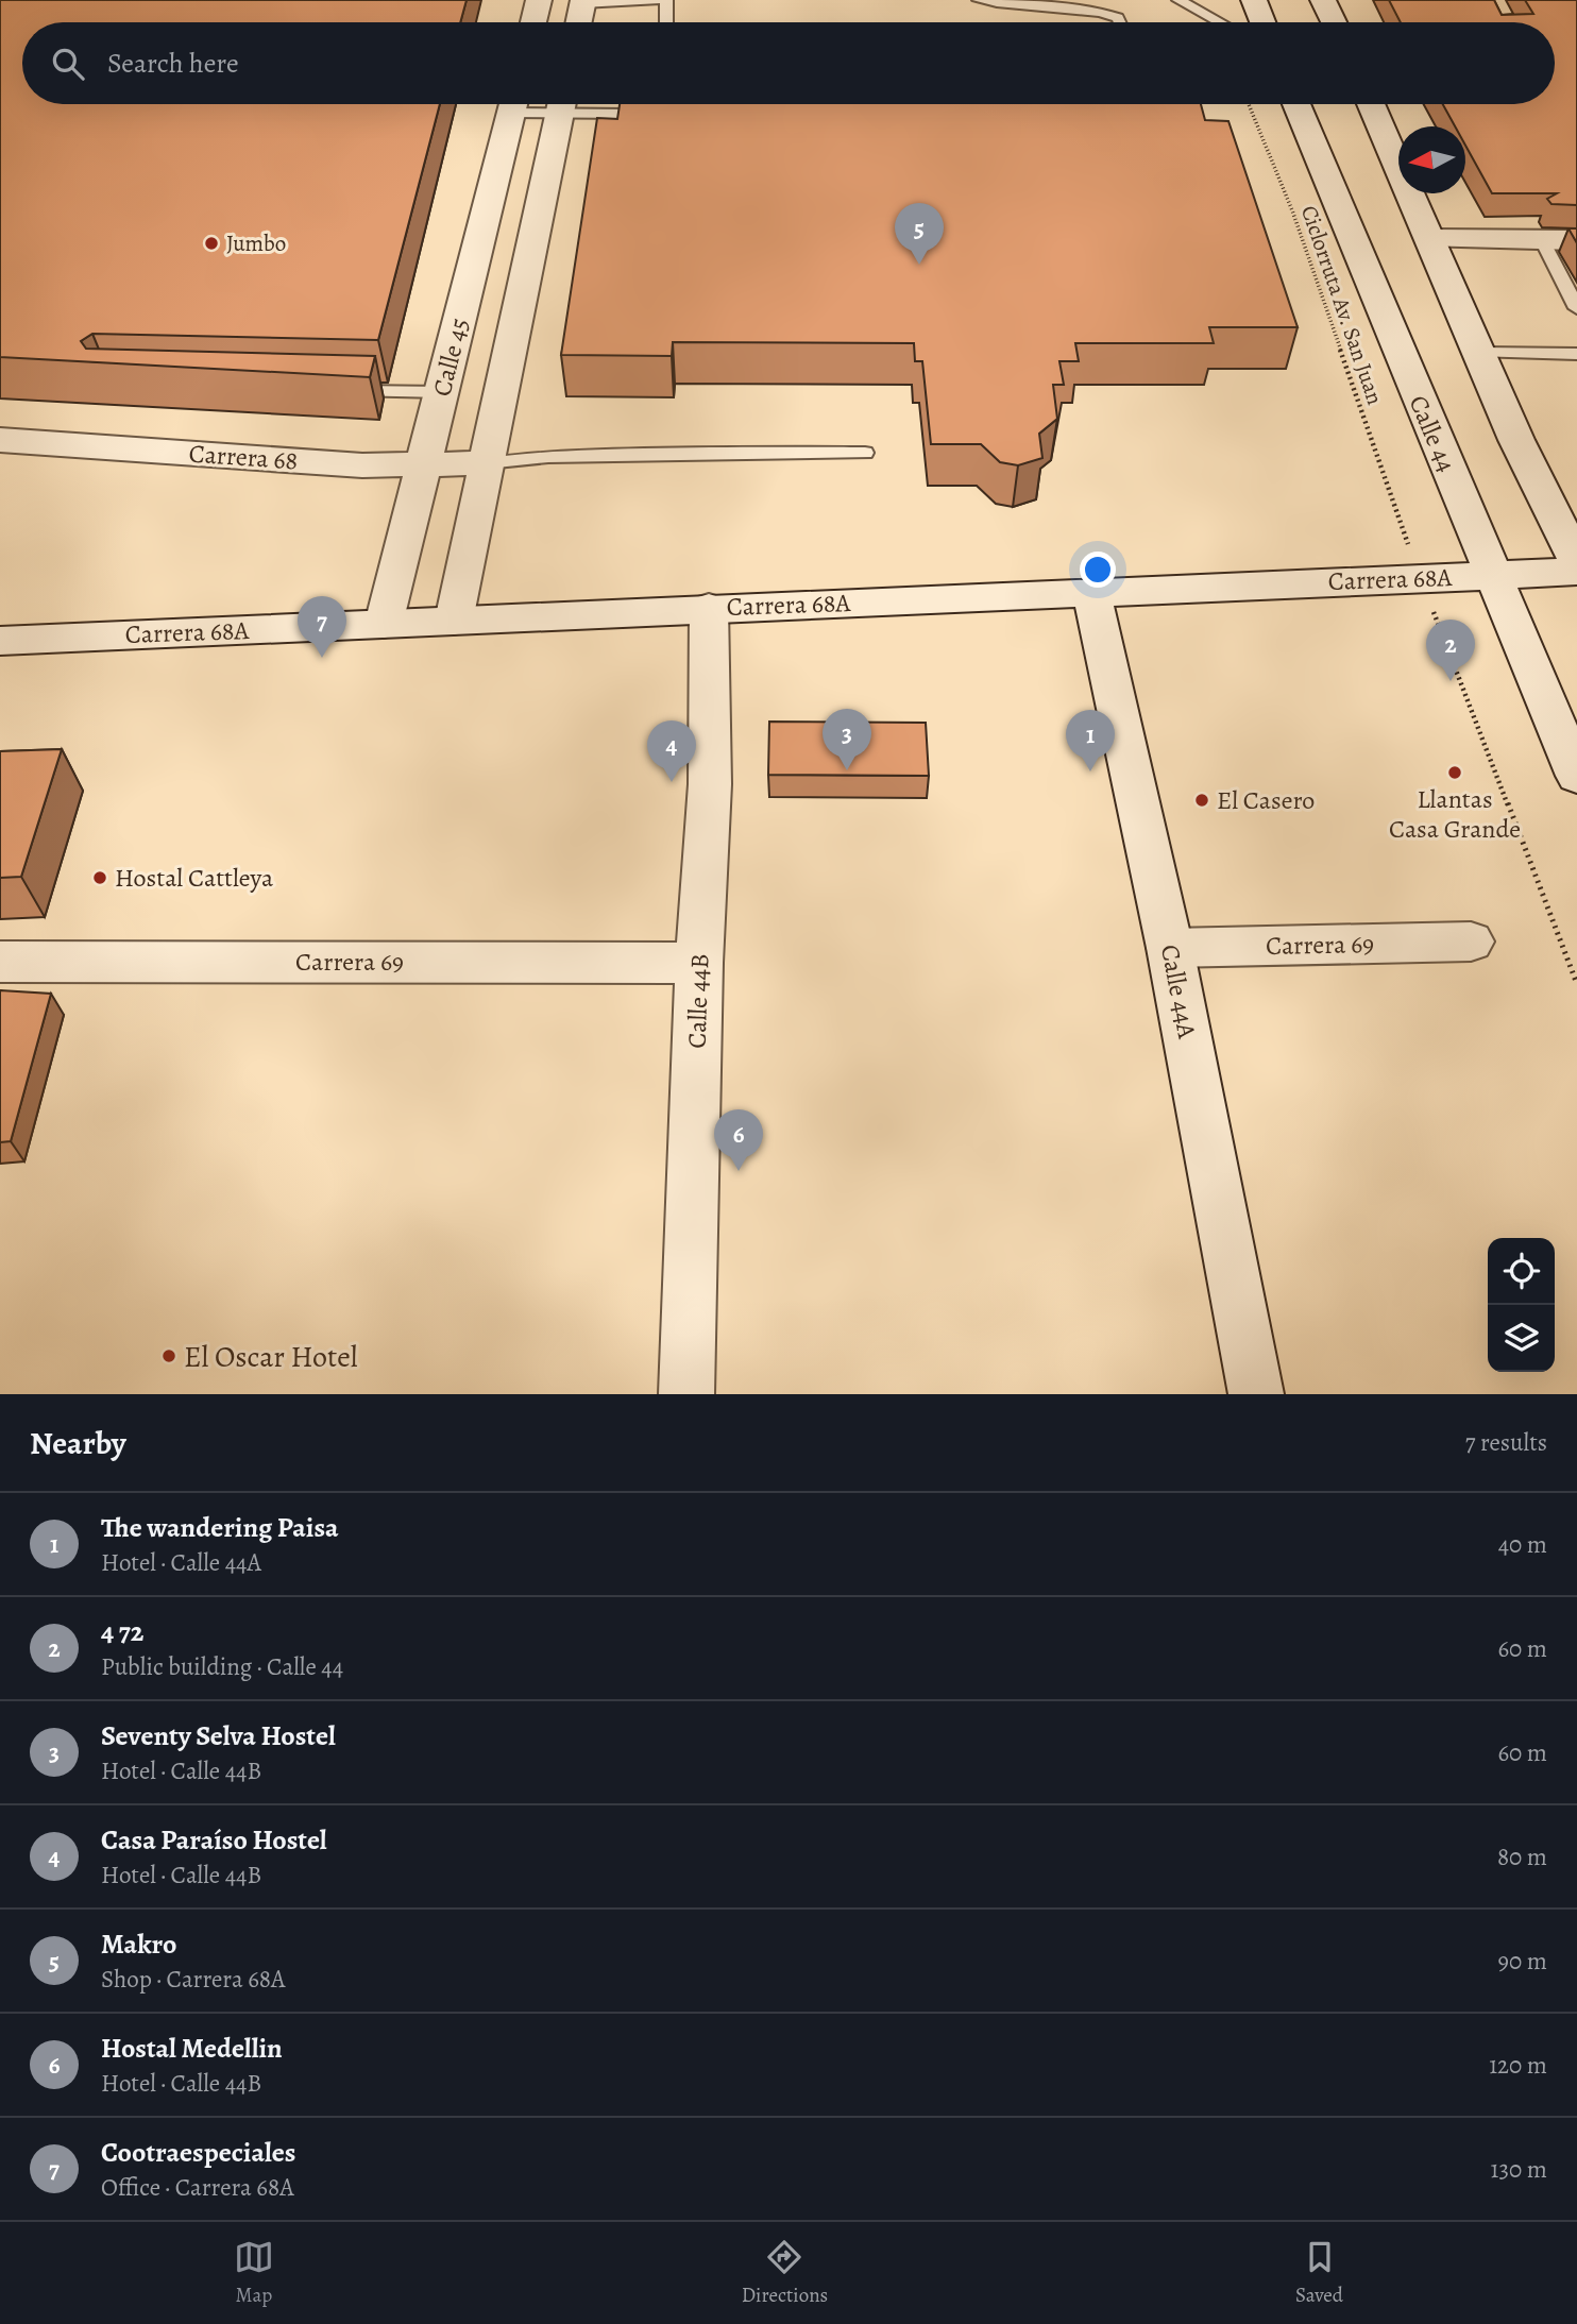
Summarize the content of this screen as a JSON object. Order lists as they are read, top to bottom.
{
  "streets": {
    "street": [
      "Calle 45",
      "Calle 44",
      "Carrera 68",
      "Carrera 68A",
      "Carrera 69",
      "Calle 44A",
      "Calle 44B"
    ],
    "path": ["Ciclorruta Av. San Juan"]
  },
  "crossings": [
    ["Calle 45", "Carrera 68"],
    ["Calle 45", "Carrera 68A"],
    ["Calle 44", "Carrera 68A"],
    ["Carrera 68A", "Calle 44A"],
    ["Carrera 68A", "Calle 44B"],
    ["Carrera 69", "Calle 44A"],
    ["Carrera 69", "Calle 44B"]
  ],
  "places": [
    "Jumbo",
    "Llantas Casa Grande",
    "El Casero",
    "Hostal Cattleya",
    "El Oscar Hotel"
  ],
  "north": "left",
  "page": {
    "search": "Search here",
    "pins": [
      "5",
      "7",
      "2",
      "3",
      "1",
      "4",
      "6"
    ],
    "heading": ["Nearby", "7 results"],
    "list": [
      {
        "mark": "1",
        "name": "The wandering Paisa",
        "note": "Hotel · Calle 44A",
        "value": "40 m"
      },
      {
        "mark": "2",
        "name": "4 72",
        "note": "Public building · Calle 44",
        "value": "60 m"
      },
      {
        "mark": "3",
        "name": "Seventy Selva Hostel",
        "note": "Hotel · Calle 44B",
        "value": "60 m"
      },
      {
        "mark": "4",
        "name": "Casa Paraíso Hostel",
        "note": "Hotel · Calle 44B",
        "value": "80 m"
      },
      {
        "mark": "5",
        "name": "Makro",
        "note": "Shop · Carrera 68A",
        "value": "90 m"
      },
      {
        "mark": "6",
        "name": "Hostal Medellin",
        "note": "Hotel · Calle 44B",
        "value": "120 m"
      },
      {
        "mark": "7",
        "name": "Cootraespeciales",
        "note": "Office · Carrera 68A",
        "value": "130 m"
      }
    ],
    "nav": ["Map", "Directions", "Saved"]
  }
}
